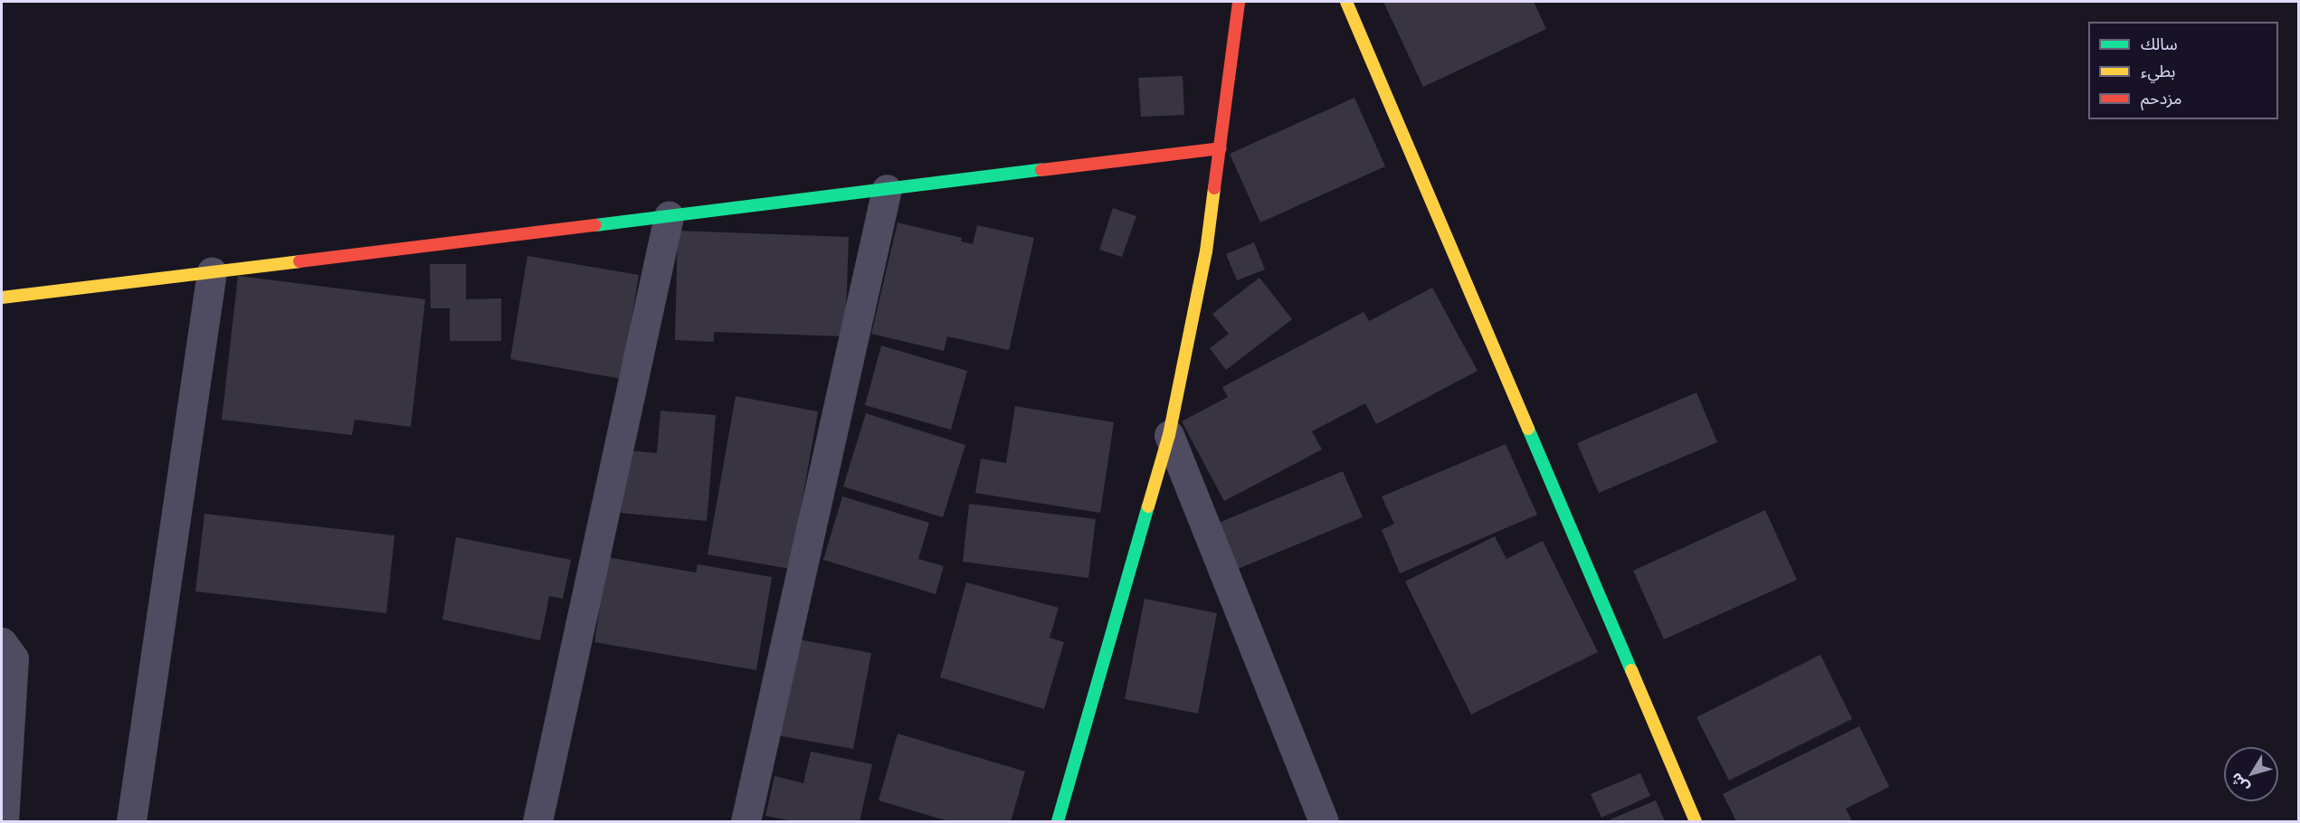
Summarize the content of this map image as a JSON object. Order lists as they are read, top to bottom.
{
  "legend": ["سالك", "بطيء", "مزدحم"],
  "north": "bottom left"
}
